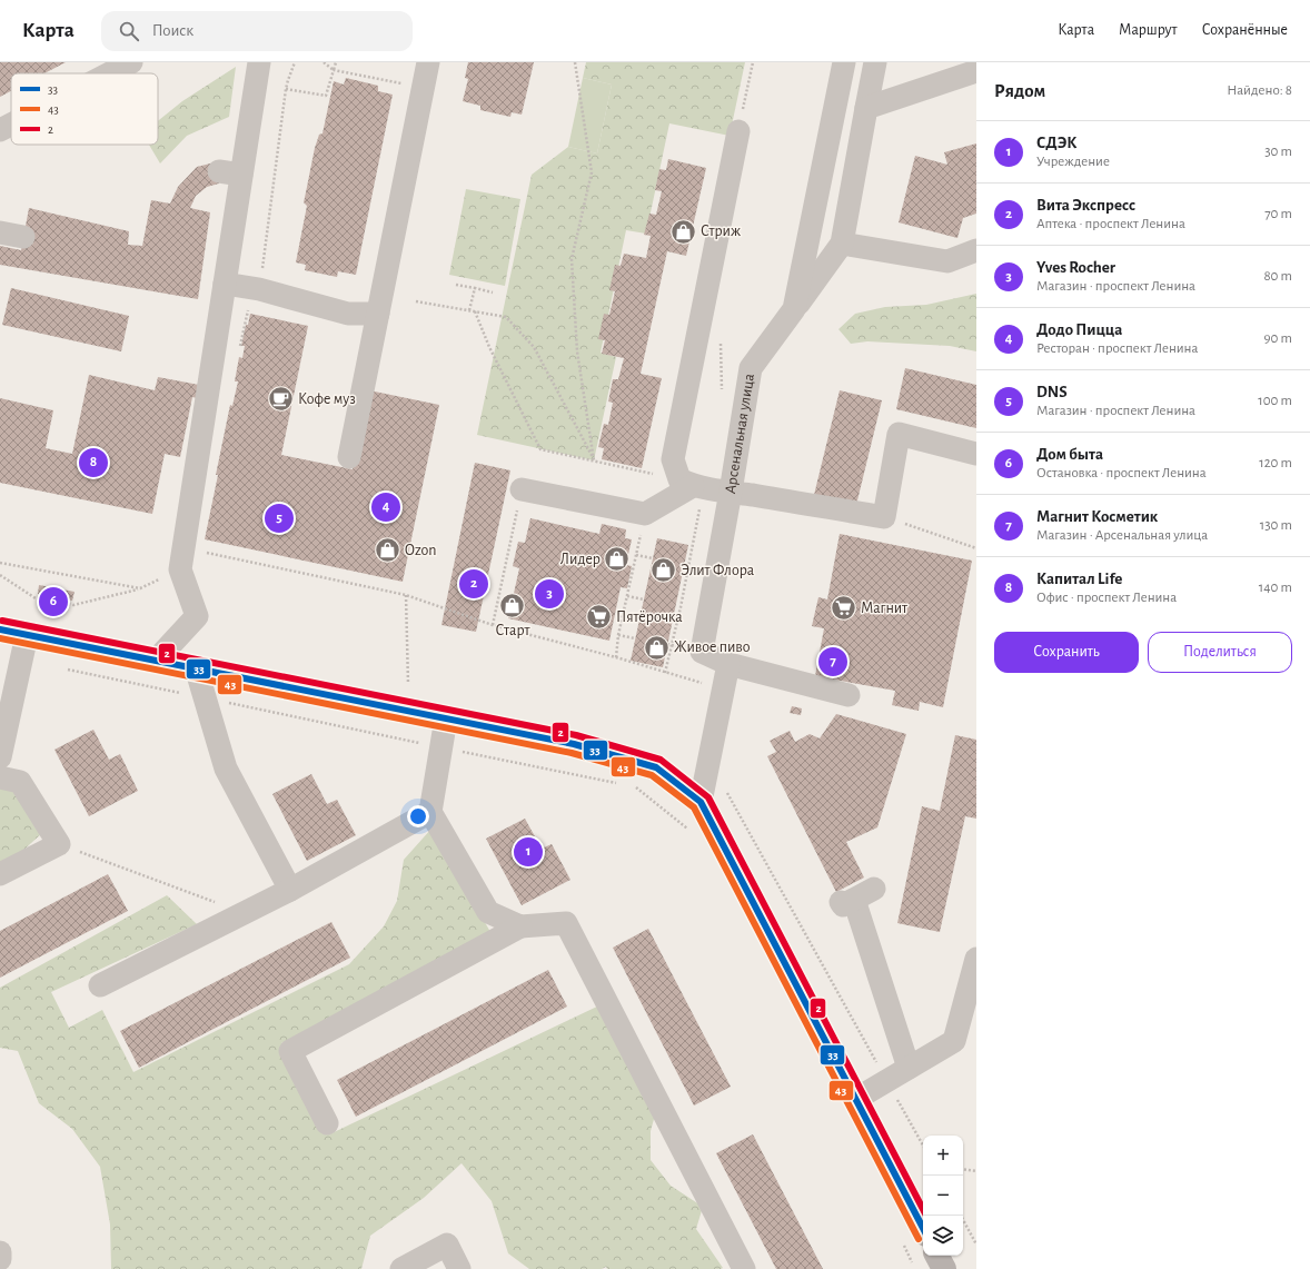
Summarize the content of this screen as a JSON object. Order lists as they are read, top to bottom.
{
  "streets": {
    "street": ["Арсенальная улица"]
  },
  "places": {
    "shop": [
      "Стриж",
      "Ozon",
      "Лидер",
      "Элит Флора",
      "Старт",
      "Живое пиво"
    ],
    "cafe": ["Кофе муз"],
    "supermarket": ["Магнит", "Пятёрочка"]
  },
  "lines": ["transit line 2", "transit line 33", "transit line 43"],
  "legend": ["33", "43", "2"],
  "page": {
    "header": "Карта",
    "search": "Поиск",
    "nav": ["Карта", "Маршрут", "Сохранённые"],
    "heading": ["Рядом", "Найдено: 8"],
    "list": [
      {
        "mark": "1",
        "name": "СДЭК",
        "note": "Учреждение",
        "value": "30 m"
      },
      {
        "mark": "2",
        "name": "Вита Экспресс",
        "note": "Аптека · проспект Ленина",
        "value": "70 m"
      },
      {
        "mark": "3",
        "name": "Yves Rocher",
        "note": "Магазин · проспект Ленина",
        "value": "80 m"
      },
      {
        "mark": "4",
        "name": "Додо Пицца",
        "note": "Ресторан · проспект Ленина",
        "value": "90 m"
      },
      {
        "mark": "5",
        "name": "DNS",
        "note": "Магазин · проспект Ленина",
        "value": "100 m"
      },
      {
        "mark": "6",
        "name": "Дом быта",
        "note": "Остановка · проспект Ленина",
        "value": "120 m"
      },
      {
        "mark": "7",
        "name": "Магнит Косметик",
        "note": "Магазин · Арсенальная улица",
        "value": "130 m"
      },
      {
        "mark": "8",
        "name": "Капитал Life",
        "note": "Офис · проспект Ленина",
        "value": "140 m"
      }
    ],
    "pins": [
      "8",
      "4",
      "5",
      "2",
      "3",
      "6",
      "7",
      "1"
    ],
    "buttons": ["Сохранить", "Поделиться"],
    "map_buttons": ["+", "−"]
  }
}
